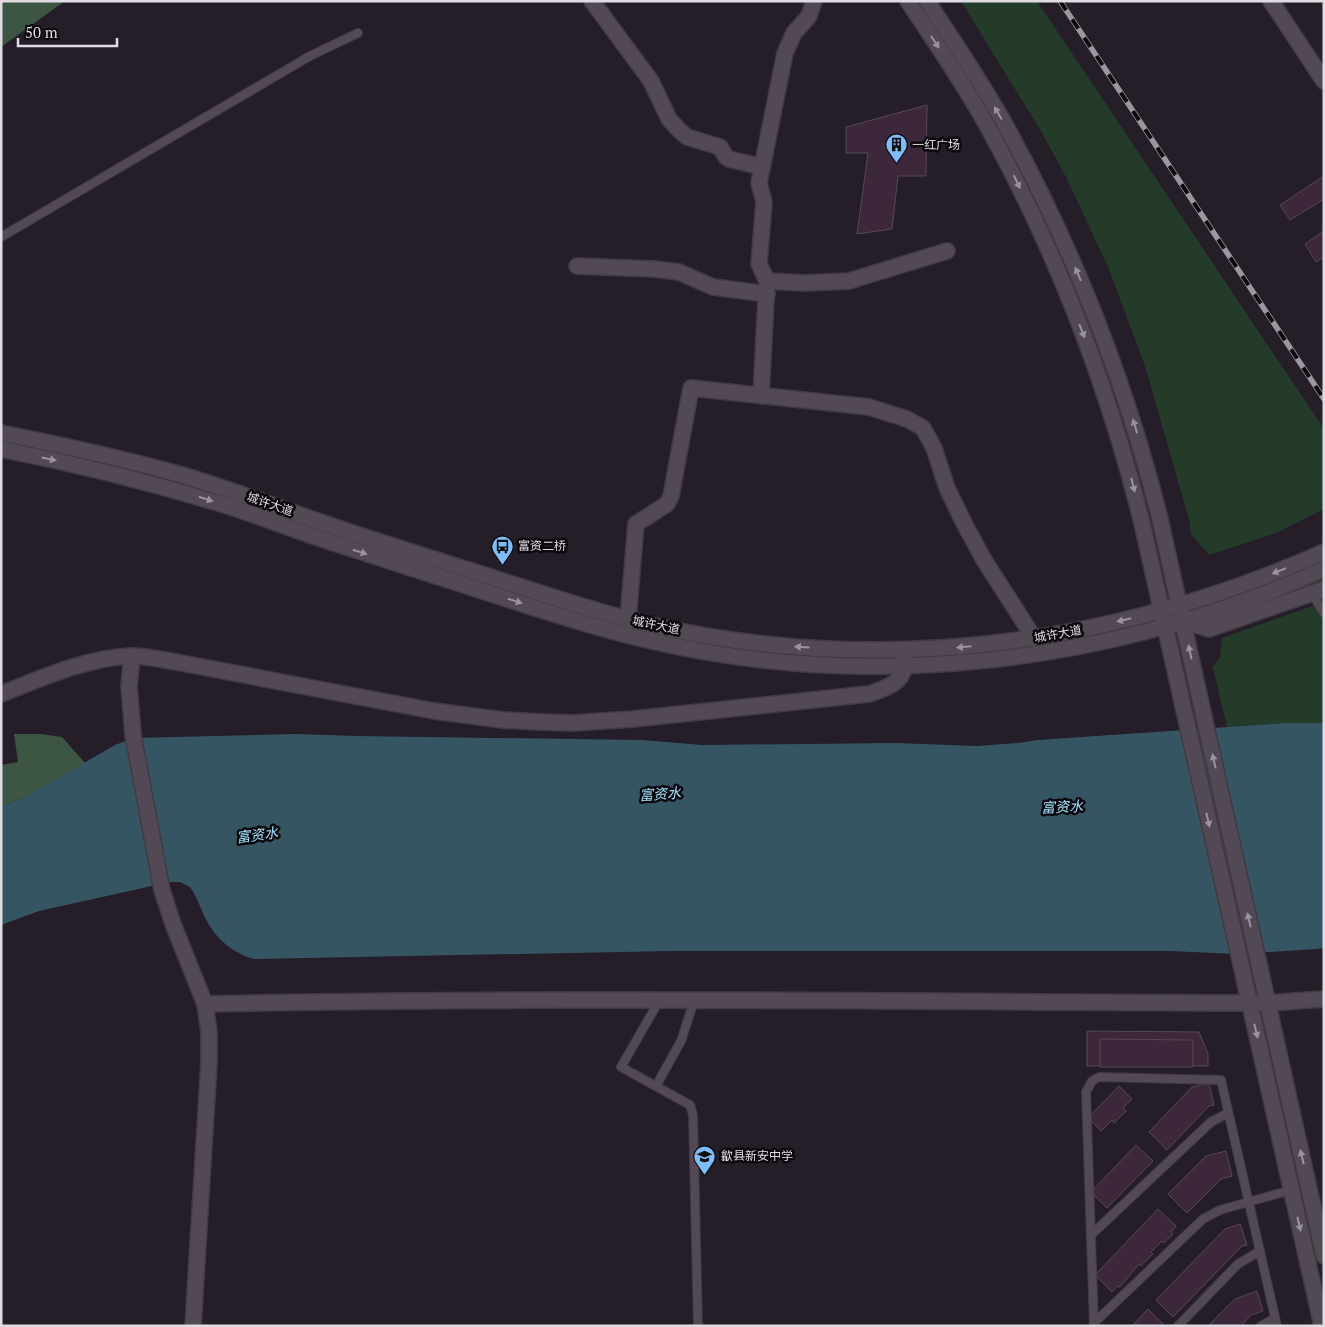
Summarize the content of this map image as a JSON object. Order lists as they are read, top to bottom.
{
  "streets": {
    "main road": ["城许大道"]
  },
  "water": ["富资水"],
  "places": {
    "building": ["一红广场"],
    "bus stop": ["富资二桥"],
    "school or university": ["歙县新安中学"]
  },
  "scale_bar": "50 m"
}
